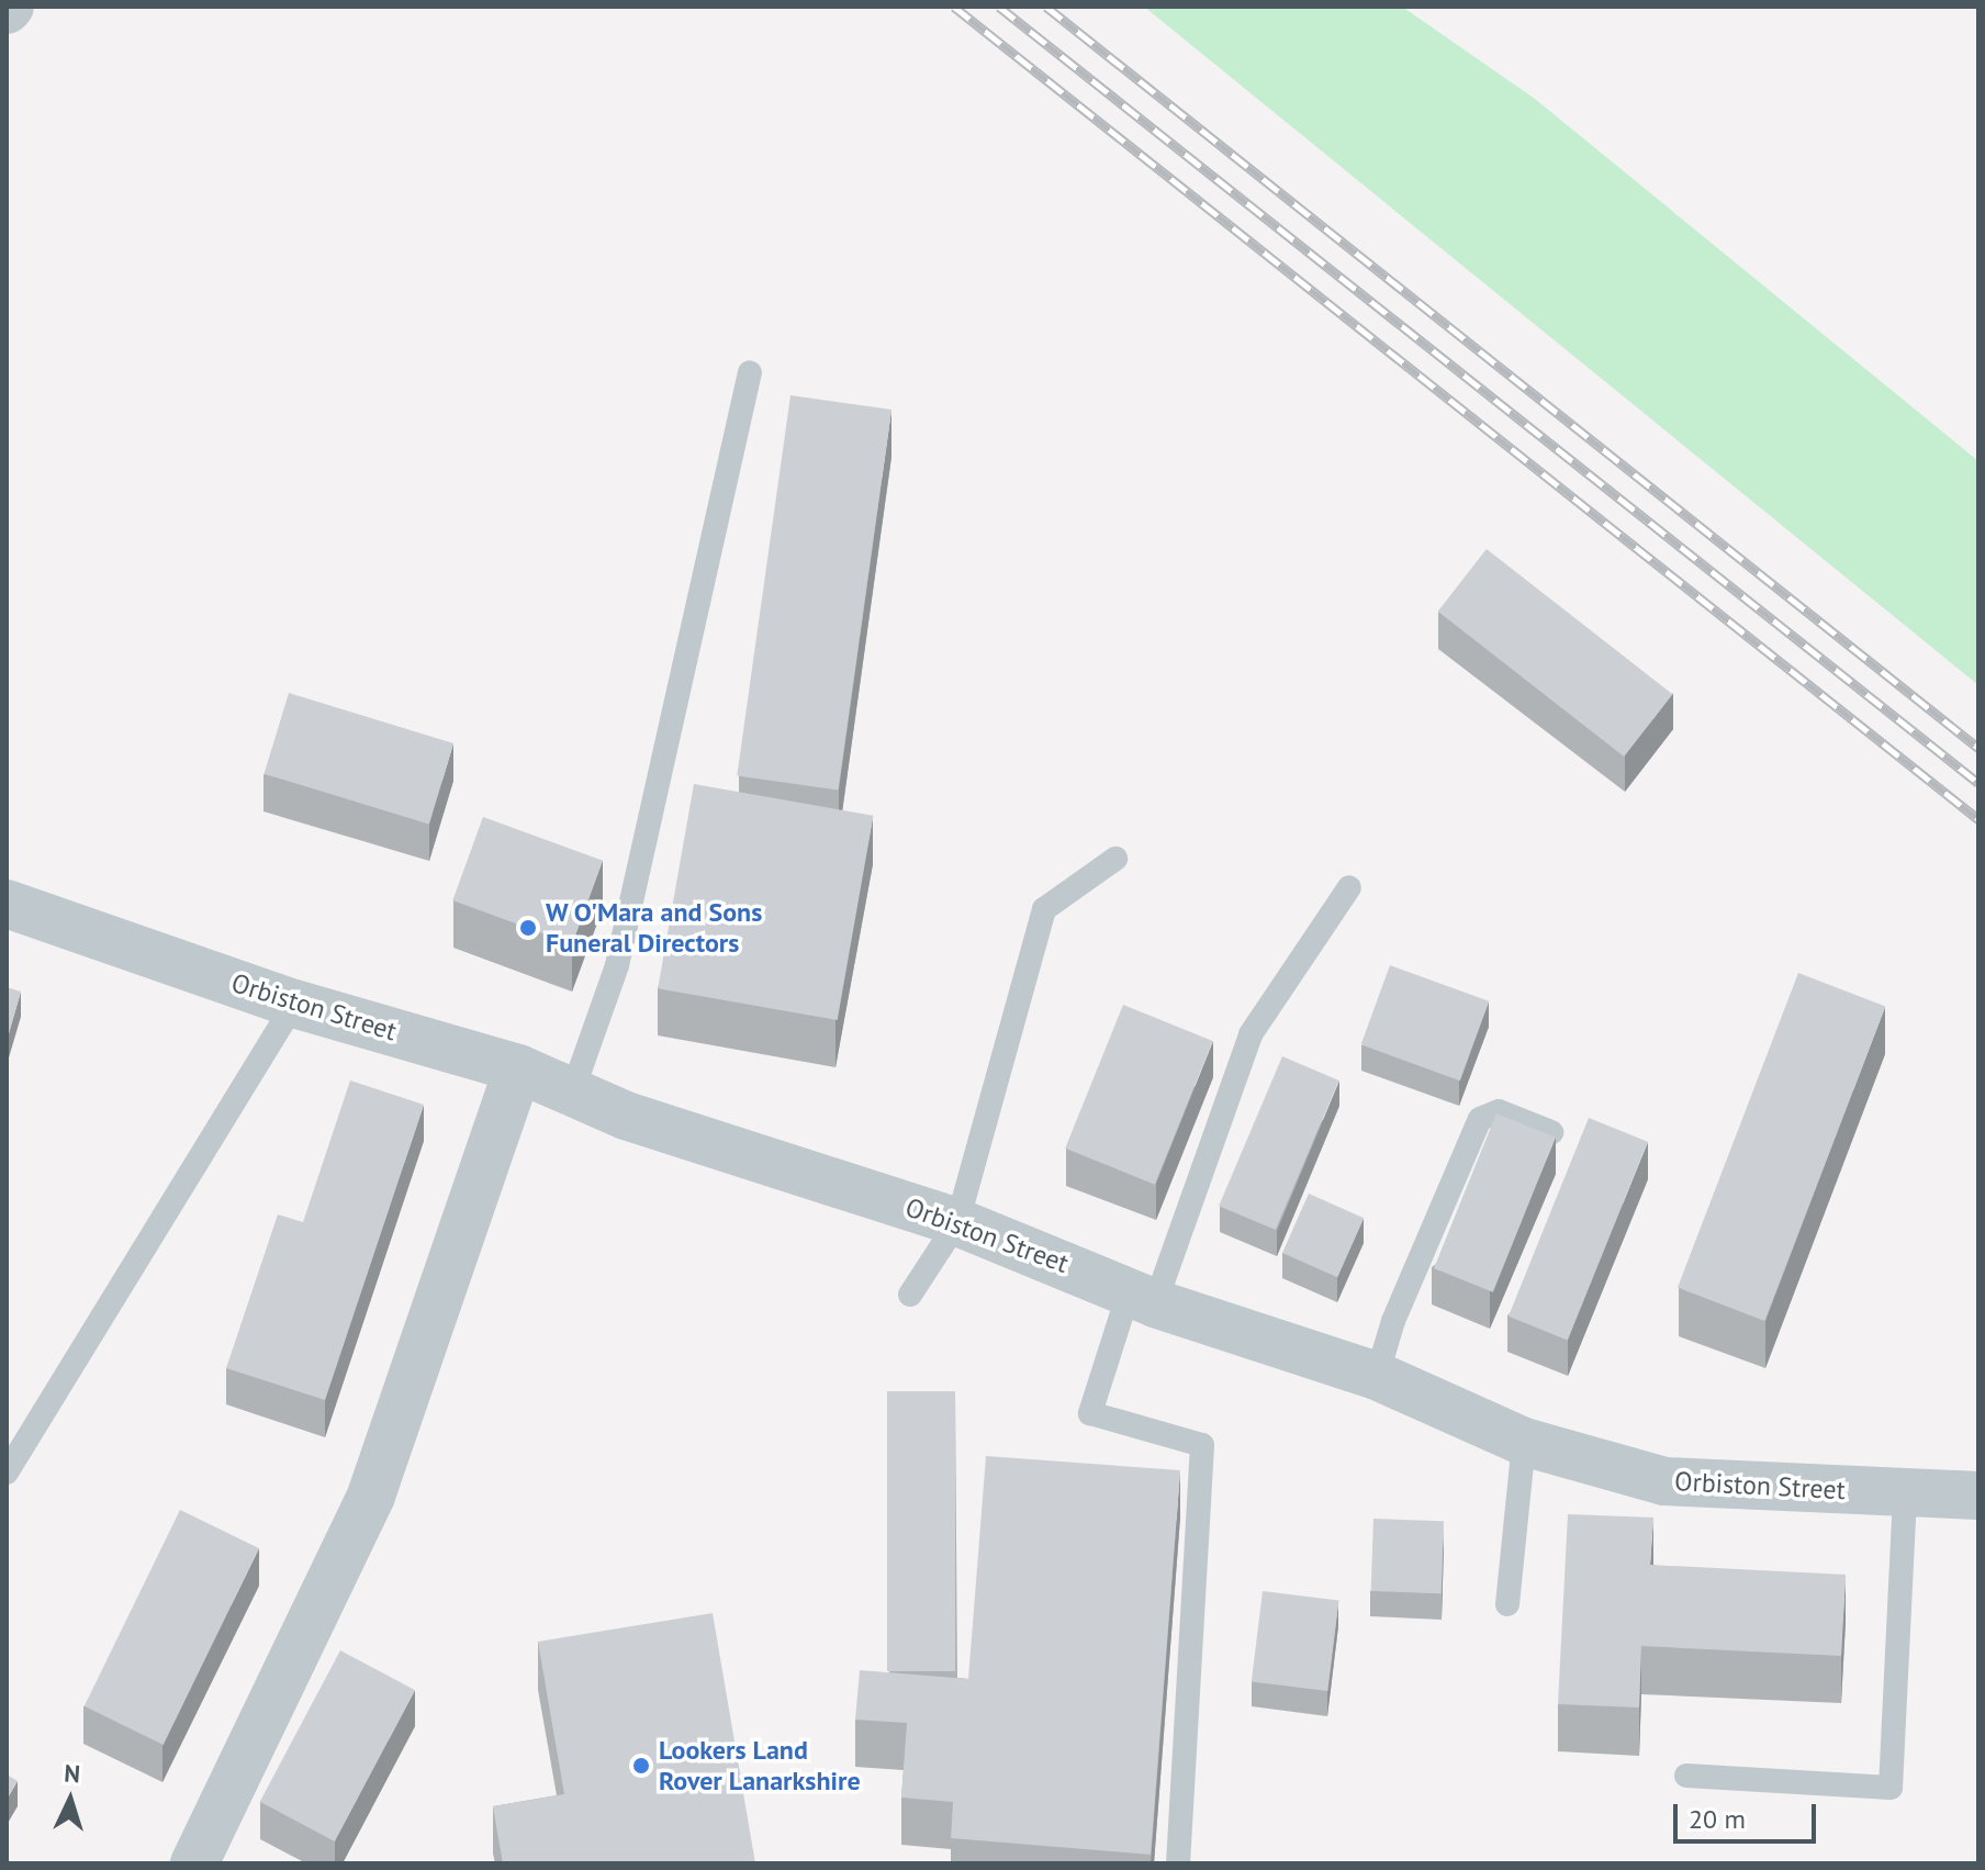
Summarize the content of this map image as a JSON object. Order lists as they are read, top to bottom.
{
  "streets": {
    "street": ["Orbiston Street"]
  },
  "places": ["W O'Mara and Sons Funeral Directors", "Lookers Land Rover Lanarkshire"],
  "scale_bar": "20 m",
  "north": "top"
}
